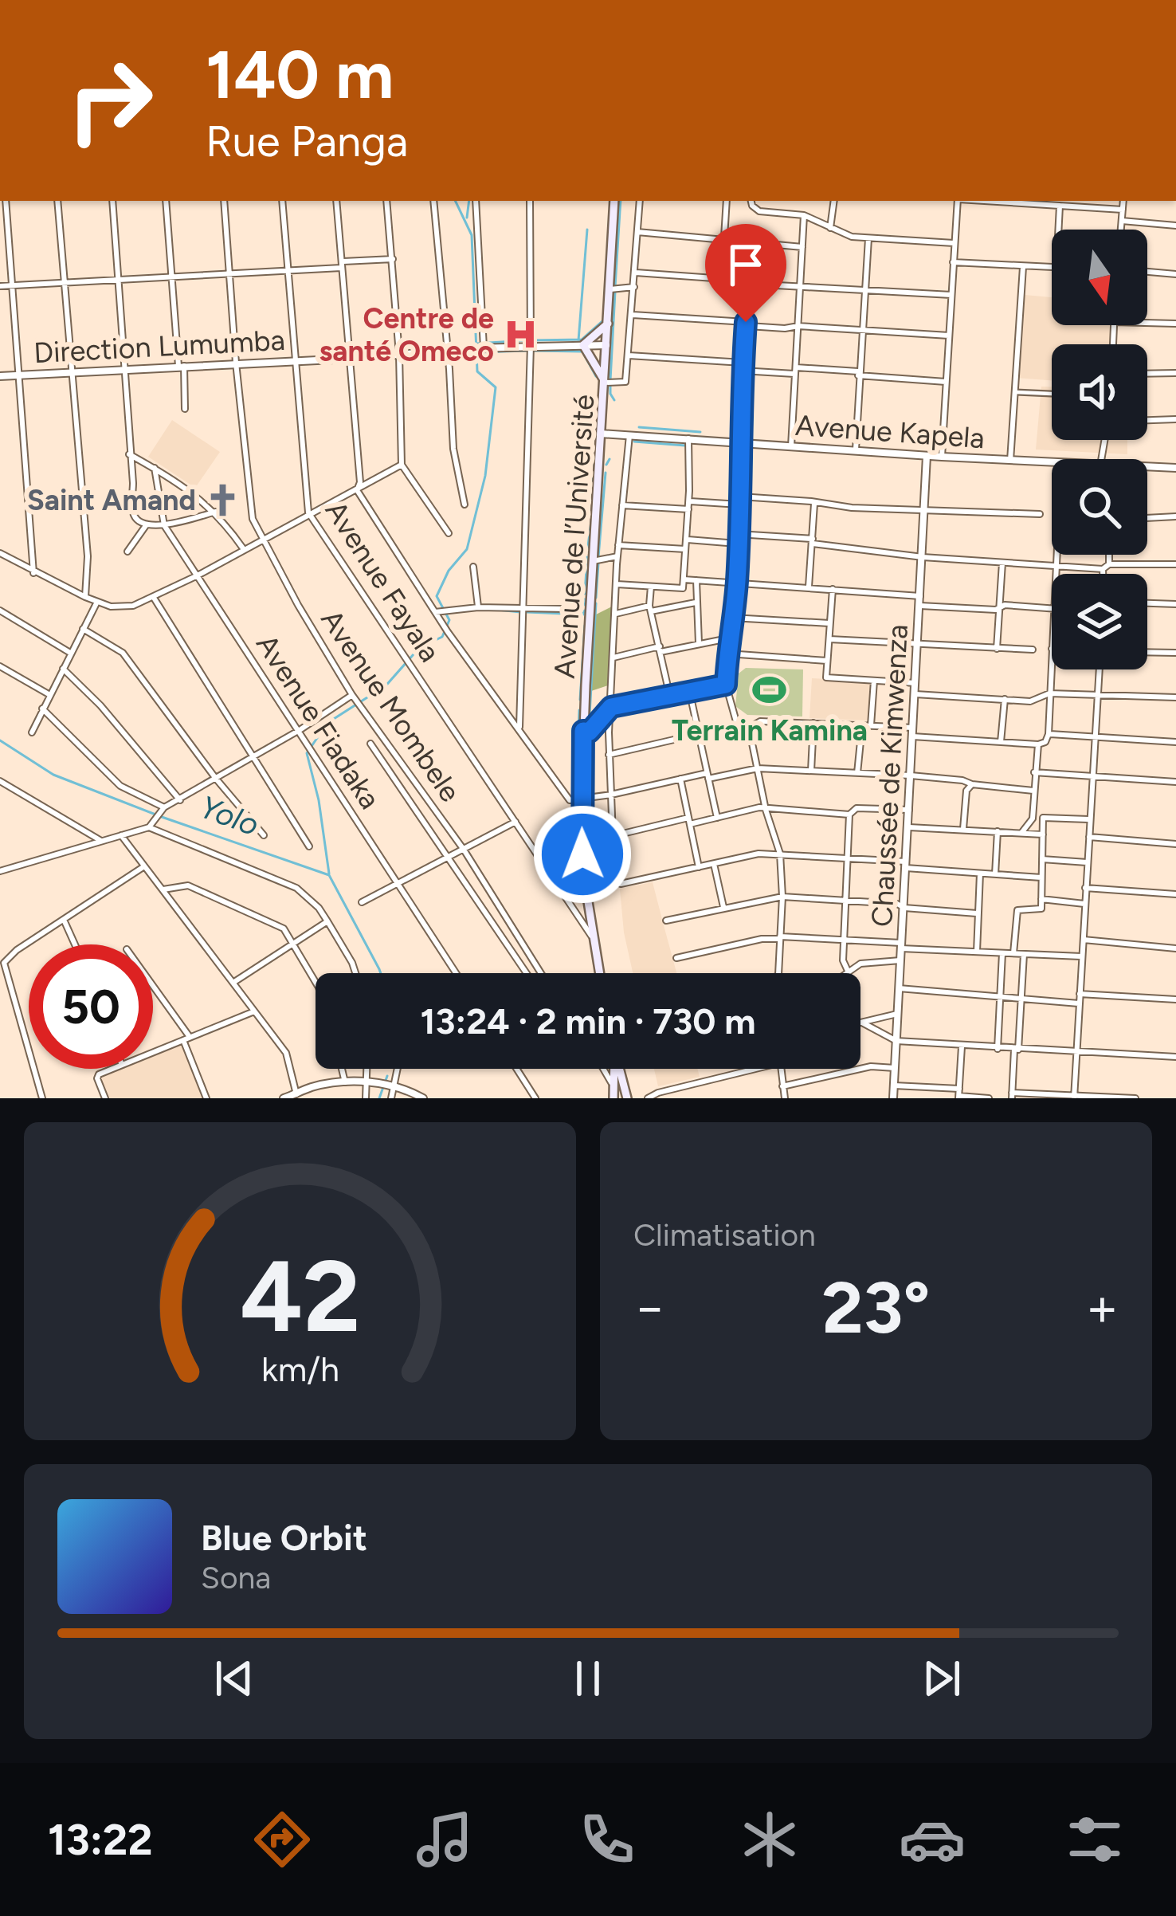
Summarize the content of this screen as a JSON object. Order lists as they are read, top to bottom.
{
  "streets": {
    "main road": ["Avenue de l’Université"],
    "street": [
      "Direction Lumumba",
      "Avenue Kapela",
      "Avenue Fayala",
      "Avenue Mombele",
      "Avenue Fiadaka",
      "Chaussée de Kimwenza"
    ]
  },
  "crossings": [
    ["Direction Lumumba", "Avenue de l’Université"],
    ["Direction Lumumba", "Avenue Fayala"],
    ["Direction Lumumba", "Avenue Mombele"],
    ["Avenue Kapela", "Avenue de l’Université"],
    ["Avenue Kapela", "Chaussée de Kimwenza"],
    ["Avenue de l’Université", "Avenue Fayala"]
  ],
  "water": ["Yolo"],
  "places": {
    "hospital": ["Centre de santé Omeco"],
    "church": ["Saint Amand"],
    "sports": ["Terrain Kamina"]
  },
  "north": "bottom",
  "page": {
    "turn": ["140 m", "Rue Panga"],
    "limit": "50",
    "trip": "13:24 · 2 min · 730 m",
    "tile": "Climatisation",
    "heat": ["−", "23°", "+"],
    "song": ["Blue Orbit", "Sona"],
    "tabs": "13:22",
    "gauge": ["42", "km/h"]
  }
}
